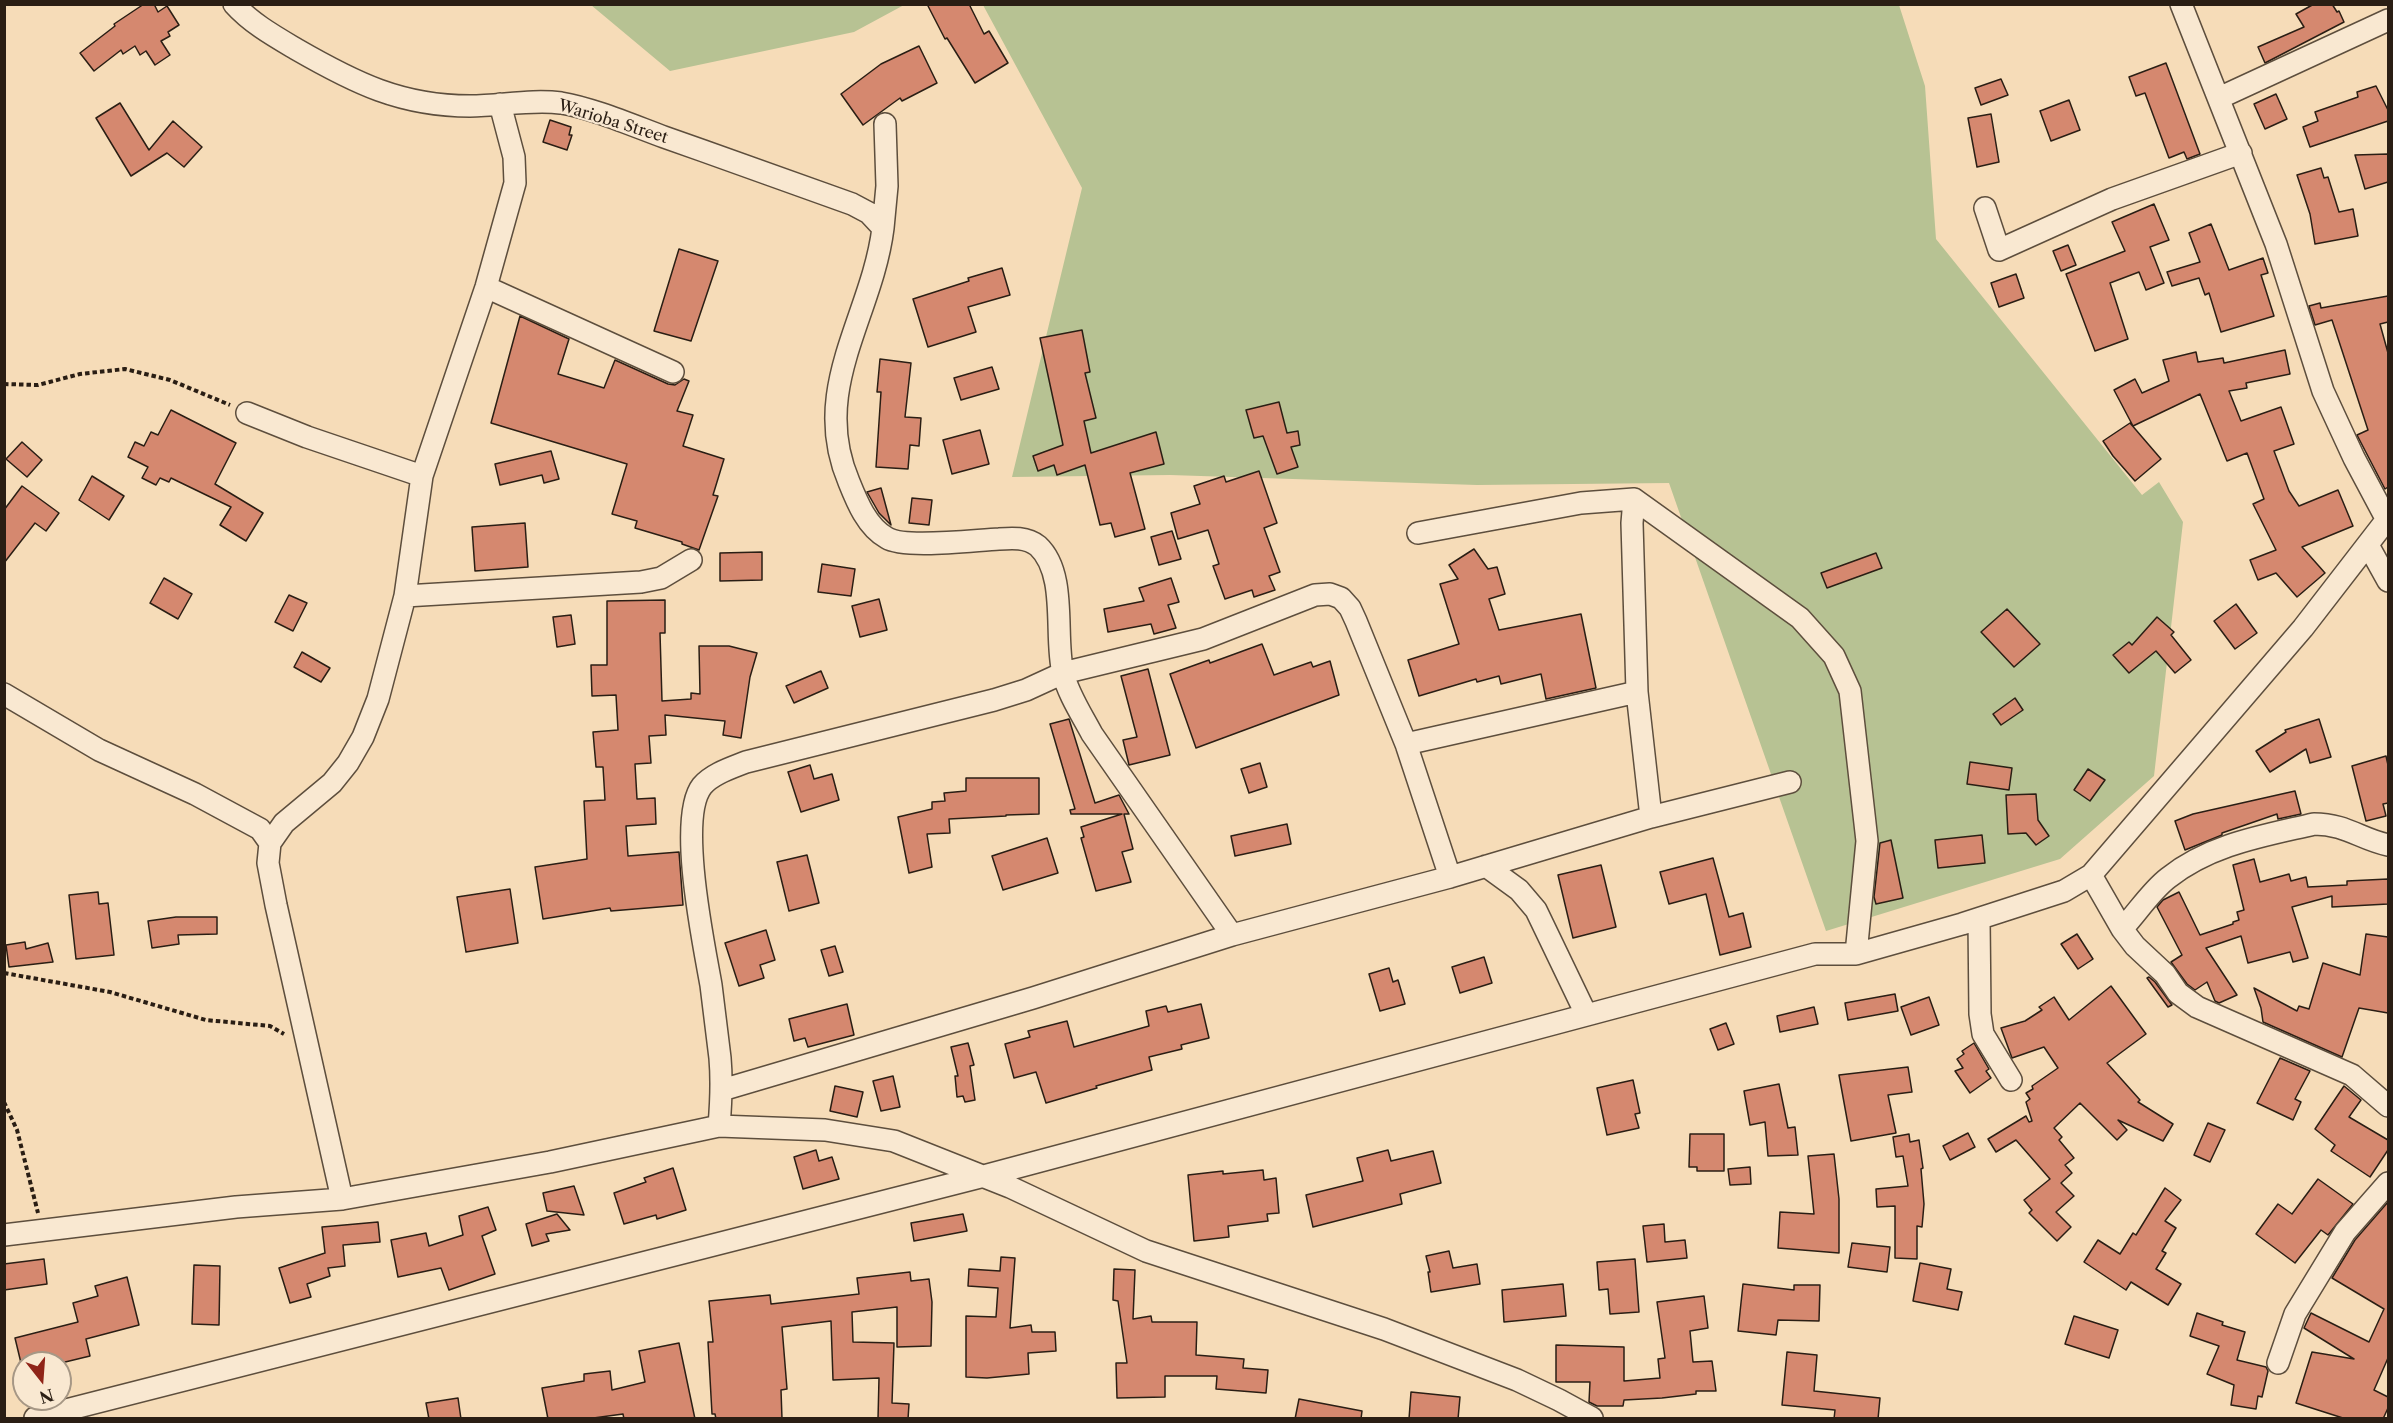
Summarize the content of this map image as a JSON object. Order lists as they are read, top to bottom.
{
  "streets": {
    "street": ["Warioba Street"]
  },
  "north": "bottom"
}
